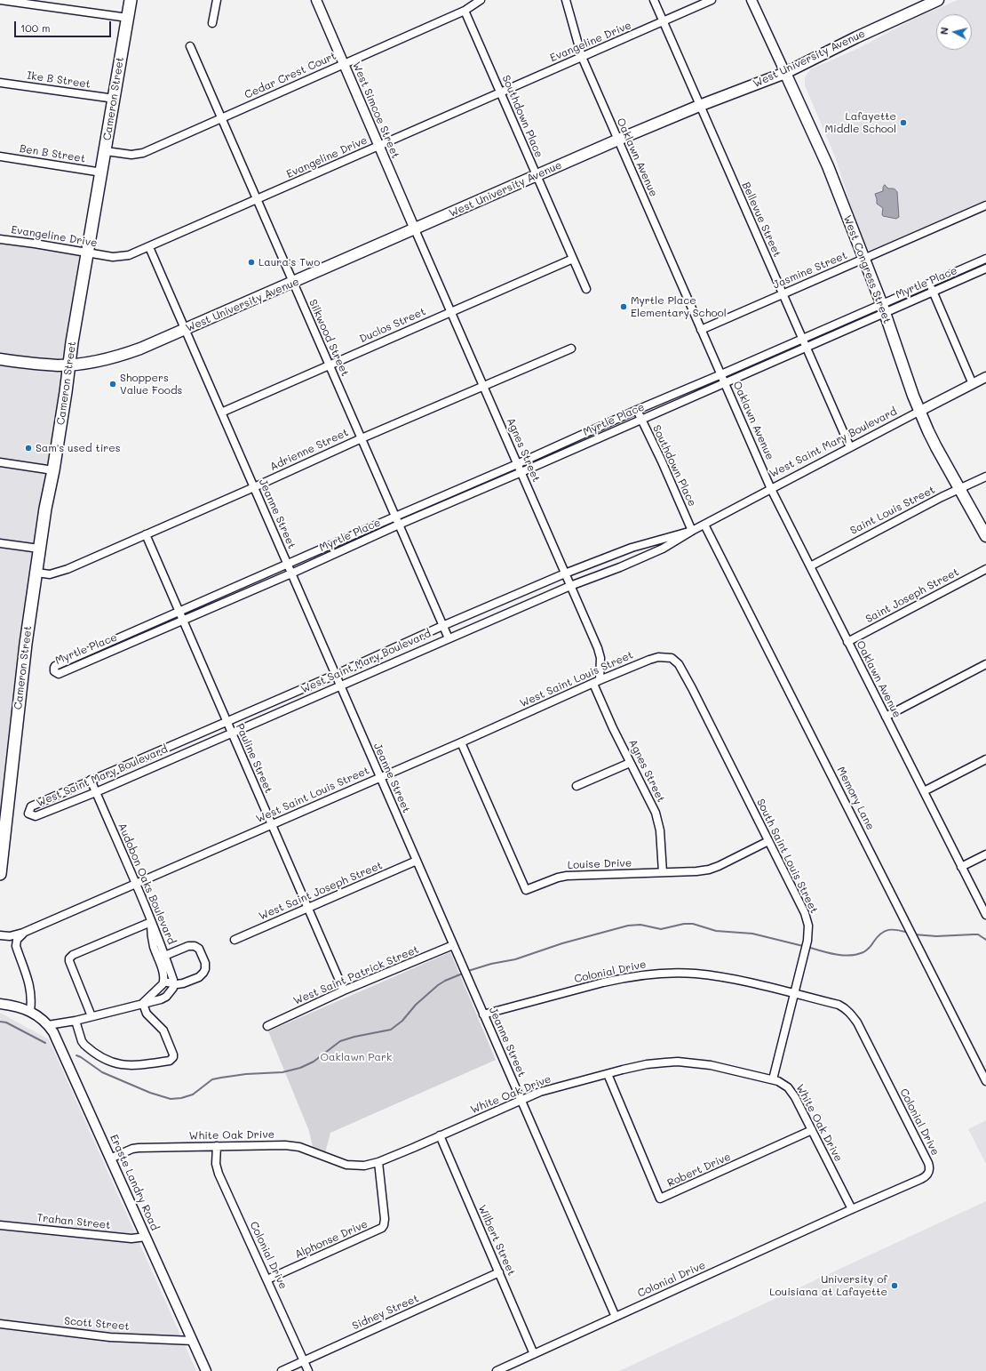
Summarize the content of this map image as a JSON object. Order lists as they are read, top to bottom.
{
  "streets": {
    "main road": ["West University Avenue", "Cameron Street", "West Congress Street"],
    "street": [
      "Evangeline Drive",
      "Cedar Crest Court",
      "Ike B Street",
      "West Simcoe Street",
      "Southdown Place",
      "Ben B Street",
      "Oaklawn Avenue",
      "Bellevue Street",
      "Jasmine Street",
      "Myrtle Place",
      "Duclos Street",
      "Silkwood Street",
      "West Saint Mary Boulevard",
      "Adrienne Street",
      "Agnes Street",
      "Saint Louis Street",
      "Jeanne Street",
      "Saint Joseph Street",
      "West Saint Louis Street",
      "Pauline Street",
      "Memory Lane",
      "South Saint Louis Street",
      "Louise Drive",
      "Audobon Oaks Boulevard",
      "West Saint Joseph Street",
      "Colonial Drive",
      "West Saint Patrick Street",
      "White Oak Drive",
      "Robert Drive",
      "Eraste Landry Road",
      "Trahan Street",
      "Alphonse Drive",
      "Wilbert Street",
      "Sidney Street",
      "Scott Street"
    ]
  },
  "crossings": [
    ["Evangeline Drive", "Cameron Street"],
    ["Evangeline Drive", "West Simcoe Street"],
    ["Evangeline Drive", "Southdown Place"],
    ["Evangeline Drive", "Oaklawn Avenue"],
    ["Evangeline Drive", "Bellevue Street"],
    ["Evangeline Drive", "Silkwood Street"],
    ["Evangeline Drive", "Jeanne Street"],
    ["West University Avenue", "Cameron Street"],
    ["West University Avenue", "West Simcoe Street"],
    ["West University Avenue", "Southdown Place"],
    ["West University Avenue", "Oaklawn Avenue"],
    ["West University Avenue", "Bellevue Street"],
    ["West University Avenue", "West Congress Street"],
    ["West University Avenue", "Silkwood Street"],
    ["West University Avenue", "Agnes Street"],
    ["West University Avenue", "Jeanne Street"],
    ["Cedar Crest Court", "Cameron Street"],
    ["Cedar Crest Court", "West Simcoe Street"],
    ["Cedar Crest Court", "Southdown Place"],
    ["Cedar Crest Court", "Silkwood Street"],
    ["Ike B Street", "Cameron Street"],
    ["Cameron Street", "Ben B Street"],
    ["Cameron Street", "Adrienne Street"],
    ["West Simcoe Street", "Agnes Street"],
    ["Southdown Place", "Myrtle Place"],
    ["Southdown Place", "Duclos Street"],
    ["Southdown Place", "West Saint Mary Boulevard"],
    ["Oaklawn Avenue", "Jasmine Street"],
    ["Oaklawn Avenue", "Myrtle Place"],
    ["Oaklawn Avenue", "West Saint Mary Boulevard"],
    ["Oaklawn Avenue", "Saint Louis Street"],
    ["Oaklawn Avenue", "Saint Joseph Street"],
    ["Bellevue Street", "Jasmine Street"],
    ["Bellevue Street", "Myrtle Place"],
    ["Bellevue Street", "West Saint Mary Boulevard"],
    ["West Congress Street", "Jasmine Street"],
    ["West Congress Street", "Myrtle Place"],
    ["West Congress Street", "West Saint Mary Boulevard"],
    ["West Congress Street", "Saint Louis Street"],
    ["Myrtle Place", "Silkwood Street"],
    ["Myrtle Place", "Agnes Street"],
    ["Myrtle Place", "Jeanne Street"],
    ["Myrtle Place", "Pauline Street"],
    ["Duclos Street", "Silkwood Street"],
    ["Duclos Street", "Agnes Street"],
    ["Duclos Street", "Jeanne Street"],
    ["Silkwood Street", "West Saint Mary Boulevard"],
    ["Silkwood Street", "Adrienne Street"],
    ["West Saint Mary Boulevard", "Agnes Street"],
    ["West Saint Mary Boulevard", "Jeanne Street"],
    ["West Saint Mary Boulevard", "Pauline Street"],
    ["West Saint Mary Boulevard", "Memory Lane"],
    ["West Saint Mary Boulevard", "Audobon Oaks Boulevard"],
    ["Adrienne Street", "Agnes Street"],
    ["Adrienne Street", "Jeanne Street"],
    ["Adrienne Street", "Pauline Street"],
    ["Agnes Street", "West Saint Louis Street"],
    ["Agnes Street", "Louise Drive"],
    ["Jeanne Street", "West Saint Louis Street"],
    ["Jeanne Street", "West Saint Joseph Street"],
    ["Jeanne Street", "Colonial Drive"],
    ["Jeanne Street", "West Saint Patrick Street"],
    ["Jeanne Street", "White Oak Drive"],
    ["West Saint Louis Street", "Pauline Street"],
    ["West Saint Louis Street", "South Saint Louis Street"],
    ["West Saint Louis Street", "Louise Drive"],
    ["West Saint Louis Street", "Audobon Oaks Boulevard"],
    ["Pauline Street", "West Saint Joseph Street"],
    ["Pauline Street", "West Saint Patrick Street"],
    ["South Saint Louis Street", "Louise Drive"],
    ["South Saint Louis Street", "Colonial Drive"],
    ["South Saint Louis Street", "White Oak Drive"],
    ["Colonial Drive", "White Oak Drive"],
    ["Colonial Drive", "Alphonse Drive"],
    ["Colonial Drive", "Wilbert Street"],
    ["Colonial Drive", "Sidney Street"],
    ["White Oak Drive", "Robert Drive"],
    ["White Oak Drive", "Eraste Landry Road"],
    ["White Oak Drive", "Alphonse Drive"],
    ["White Oak Drive", "Wilbert Street"],
    ["Eraste Landry Road", "Trahan Street"],
    ["Eraste Landry Road", "Scott Street"],
    ["Wilbert Street", "Sidney Street"]
  ],
  "parks": ["Oaklawn Park"],
  "places": [
    "Lafayette Middle School",
    "Laura's Two",
    "Myrtle Place Elementary School",
    "Shoppers Value Foods",
    "Sam's used tires",
    "University of Louisiana at Lafayette"
  ],
  "scale_bar": "100 m",
  "north": "left"
}
